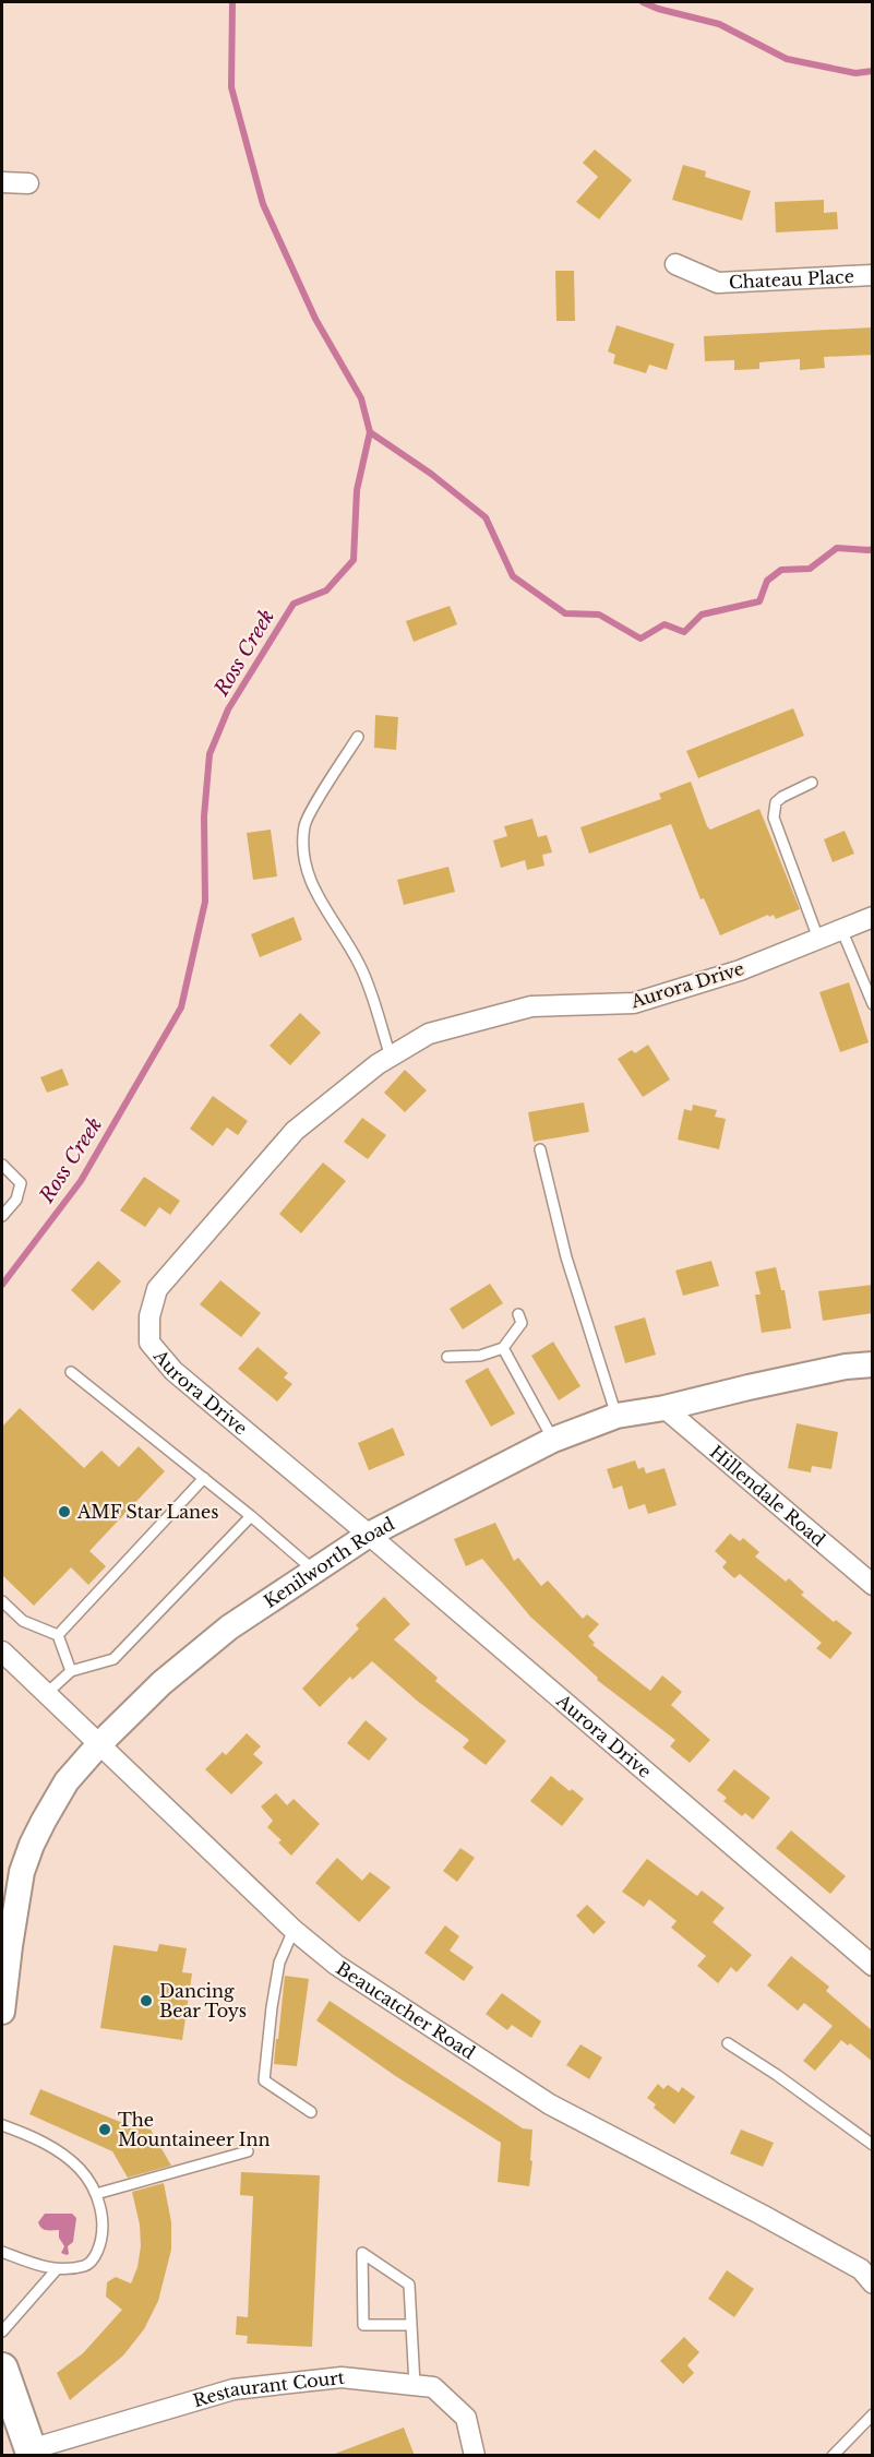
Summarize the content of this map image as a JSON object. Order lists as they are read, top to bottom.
{
  "streets": {
    "street": [
      "Chateau Place",
      "Aurora Drive",
      "Hillendale Road",
      "Kenilworth Road",
      "Beaucatcher Road",
      "Restaurant Court"
    ]
  },
  "crossings": [
    ["Aurora Drive", "Kenilworth Road"],
    ["Hillendale Road", "Kenilworth Road"],
    ["Kenilworth Road", "Beaucatcher Road"]
  ],
  "water": ["Ross Creek"],
  "places": ["AMF Star Lanes", "Dancing Bear Toys", "The Mountaineer Inn"]
}
